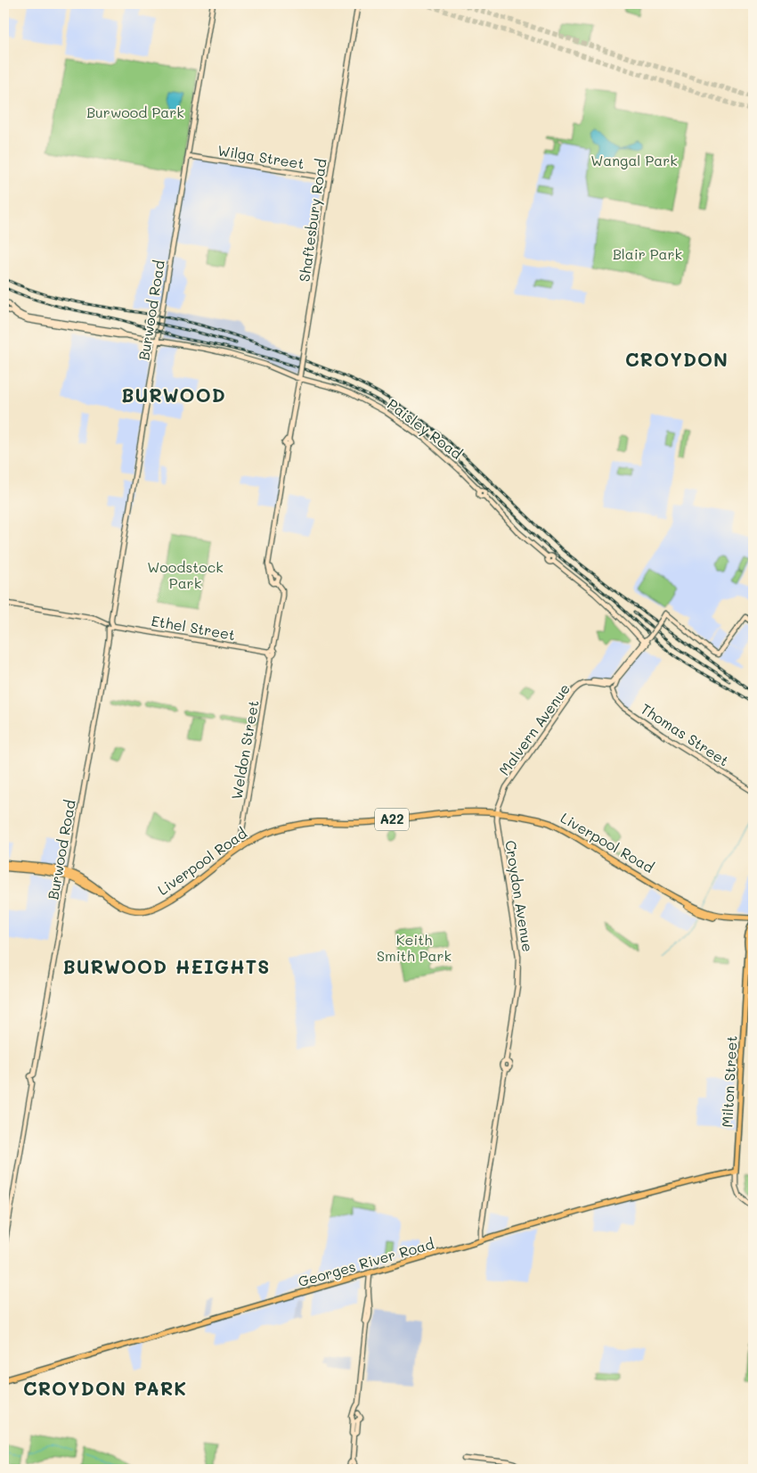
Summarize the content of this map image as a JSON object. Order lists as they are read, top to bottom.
{
  "streets": {
    "highway": ["A22", "Liverpool Road"],
    "main road": [
      "Wilga Street",
      "Shaftesbury Road",
      "Burwood Road",
      "Paisley Road",
      "Ethel Street",
      "Malvern Avenue",
      "Thomas Street",
      "Weldon Street",
      "Croydon Avenue",
      "Milton Street",
      "Georges River Road"
    ]
  },
  "crossings": [
    ["Wilga Street", "Shaftesbury Road"],
    ["Wilga Street", "Burwood Road"],
    ["Shaftesbury Road", "Paisley Road"],
    ["Shaftesbury Road", "Weldon Street"],
    ["Burwood Road", "Paisley Road"],
    ["Burwood Road", "Ethel Street"],
    ["Burwood Road", "Liverpool Road"],
    ["Ethel Street", "Weldon Street"],
    ["Malvern Avenue", "Thomas Street"],
    ["Malvern Avenue", "Liverpool Road"],
    ["Malvern Avenue", "Croydon Avenue"],
    ["Weldon Street", "Liverpool Road"],
    ["Liverpool Road", "Croydon Avenue"],
    ["Liverpool Road", "Milton Street"],
    ["Croydon Avenue", "Georges River Road"],
    ["Milton Street", "Georges River Road"]
  ],
  "districts": [
    "CROYDON",
    "BURWOOD",
    "BURWOOD HEIGHTS",
    "CROYDON PARK"
  ],
  "parks": [
    "Burwood Park",
    "Wangal Park",
    "Blair Park",
    "Woodstock Park",
    "Keith Smith Park"
  ]
}
